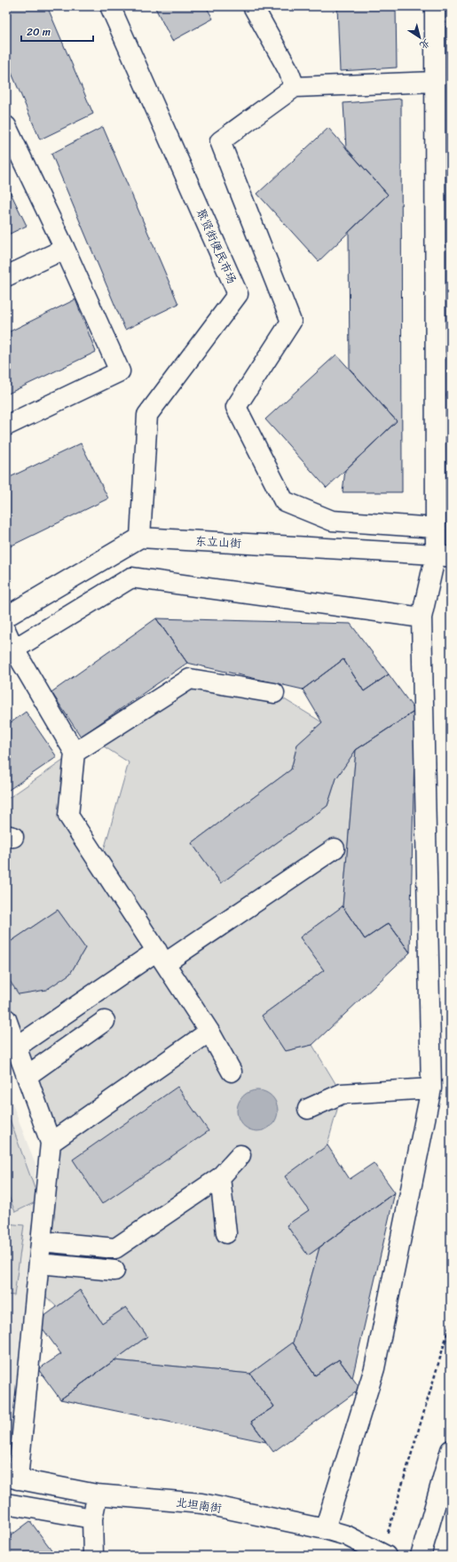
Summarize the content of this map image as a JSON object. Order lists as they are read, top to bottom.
{
  "streets": {
    "street": ["聚贤街便民市场", "东立山街", "北坦南街"]
  },
  "crossings": [
    ["聚贤街便民市场", "东立山街"]
  ],
  "scale_bar": "20 m",
  "north": "bottom right"
}
